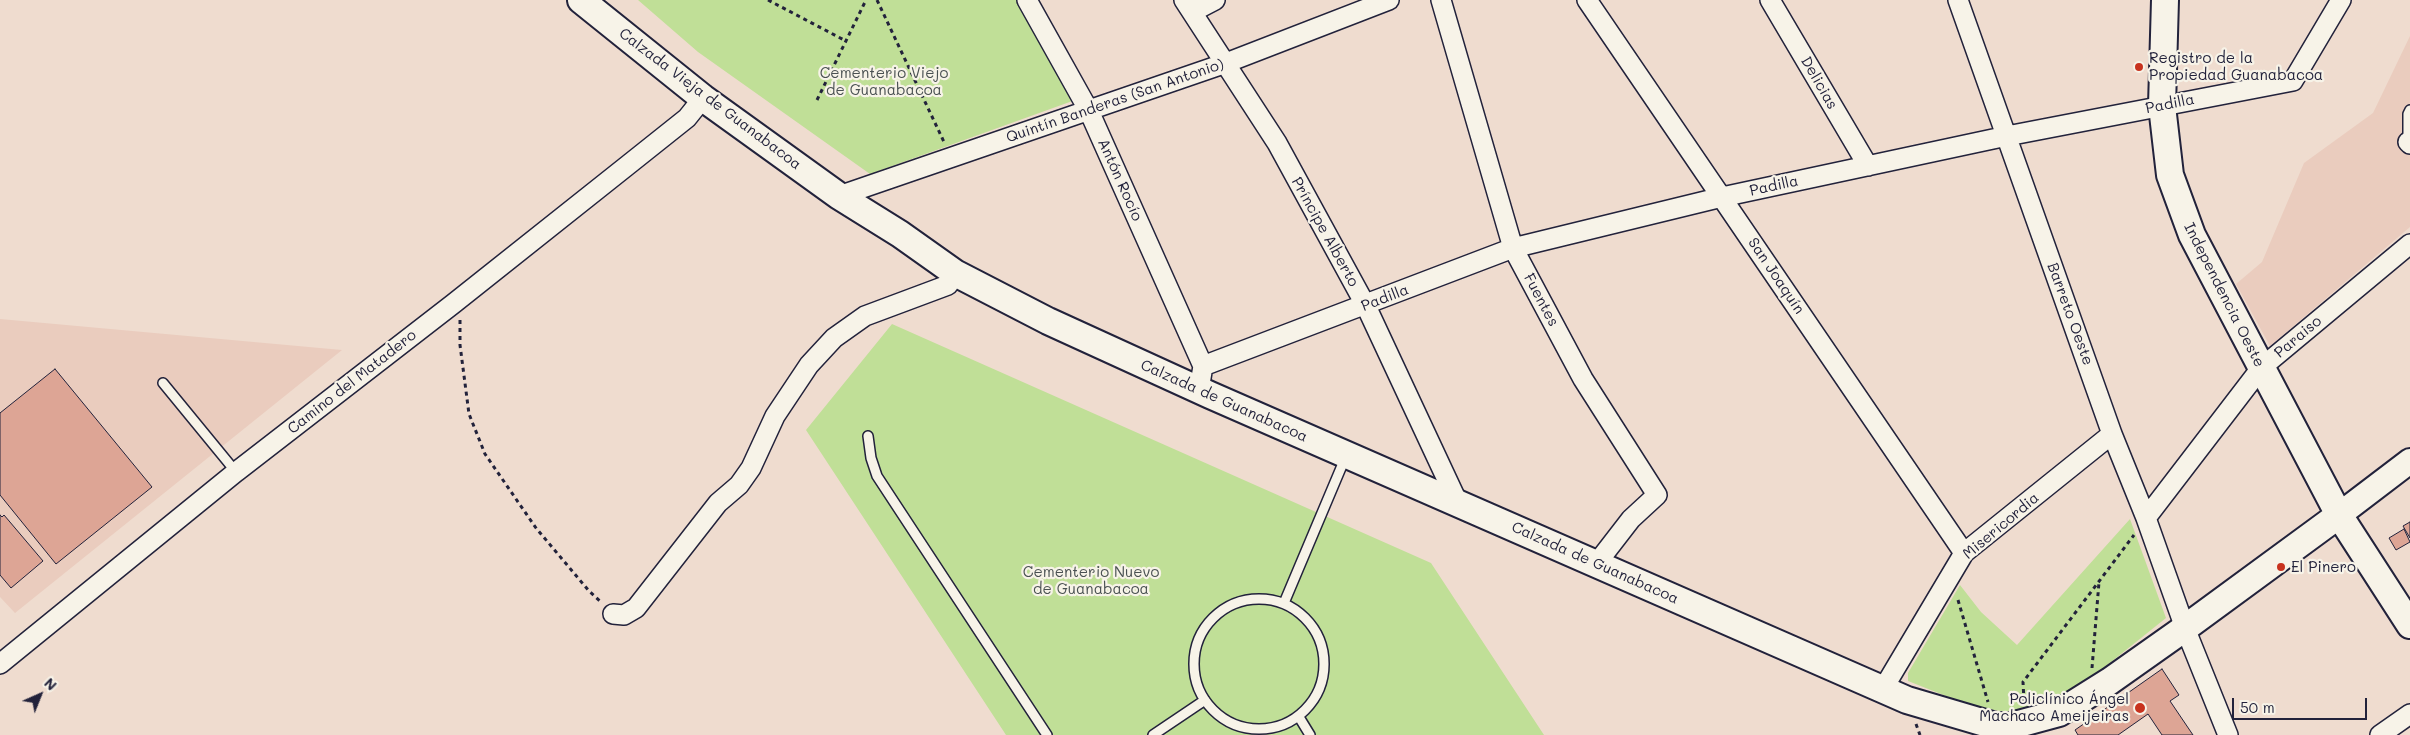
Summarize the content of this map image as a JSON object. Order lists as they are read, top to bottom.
{
  "streets": {
    "main road": ["Calzada Vieja de Guanabacoa", "Independencia Oeste", "Calzada de Guanabacoa"],
    "street": [
      "Delicias",
      "Quintín Banderas (San Antonio)",
      "Padilla",
      "Antón Rocío",
      "Príncipe Alberto",
      "San Joaquín",
      "Fuentes",
      "Barreto Oeste",
      "Paraiso",
      "Camino del Matadero",
      "Misericordia"
    ]
  },
  "crossings": [
    ["Delicias", "Padilla"],
    ["Calzada Vieja de Guanabacoa", "Quintín Banderas (San Antonio)"],
    ["Calzada Vieja de Guanabacoa", "Camino del Matadero"],
    ["Calzada Vieja de Guanabacoa", "Calzada de Guanabacoa"],
    ["Quintín Banderas (San Antonio)", "Antón Rocío"],
    ["Quintín Banderas (San Antonio)", "Príncipe Alberto"],
    ["Quintín Banderas (San Antonio)", "Calzada de Guanabacoa"],
    ["Padilla", "Antón Rocío"],
    ["Padilla", "Príncipe Alberto"],
    ["Padilla", "San Joaquín"],
    ["Padilla", "Independencia Oeste"],
    ["Padilla", "Fuentes"],
    ["Padilla", "Barreto Oeste"],
    ["Padilla", "Calzada de Guanabacoa"],
    ["Antón Rocío", "Calzada de Guanabacoa"],
    ["Príncipe Alberto", "Calzada de Guanabacoa"],
    ["San Joaquín", "Misericordia"],
    ["Independencia Oeste", "Paraiso"],
    ["Fuentes", "Calzada de Guanabacoa"],
    ["Barreto Oeste", "Paraiso"],
    ["Barreto Oeste", "Misericordia"],
    ["Calzada de Guanabacoa", "Misericordia"]
  ],
  "parks": ["Cementerio Viejo de Guanabacoa", "Cementerio Nuevo de Guanabacoa"],
  "places": ["Registro de la Propiedad Guanabacoa", "El Pinero", "Policlínico Ángel Machaco Ameijeiras"],
  "scale_bar": "50 m",
  "north": "top right"
}
